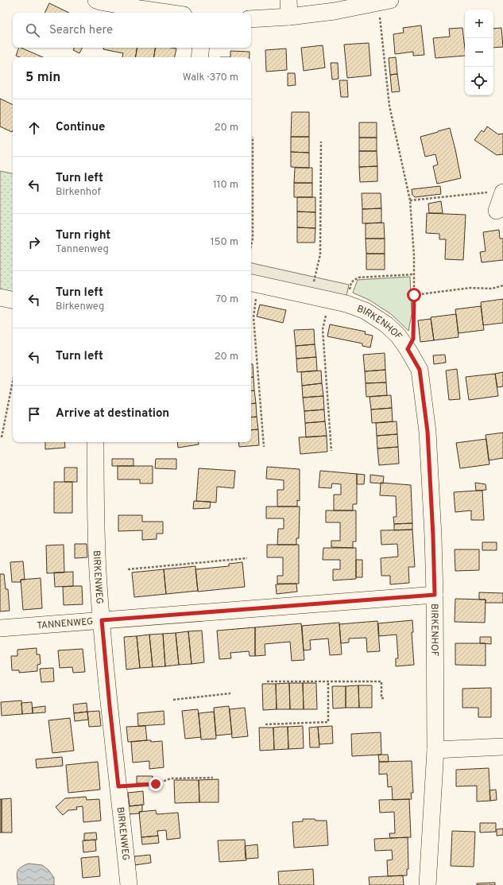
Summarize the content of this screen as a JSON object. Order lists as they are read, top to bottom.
{
  "streets": {
    "street": ["BIRKENHOF", "BIRKENWEG", "TANNENWEG"]
  },
  "crossings": [
    ["BIRKENHOF", "TANNENWEG"],
    ["BIRKENWEG", "TANNENWEG"]
  ],
  "page": {
    "map_buttons": ["+", "−"],
    "search": "Search here",
    "heading": ["5 min", "Walk · 370 m"],
    "list": [
      ["Continue", "20 m"],
      ["Turn left", "Birkenhof", "110 m"],
      ["Turn right", "Tannenweg", "150 m"],
      ["Turn left", "Birkenweg", "70 m"],
      ["Turn left", "20 m"],
      "Arrive at destination"
    ]
  }
}
